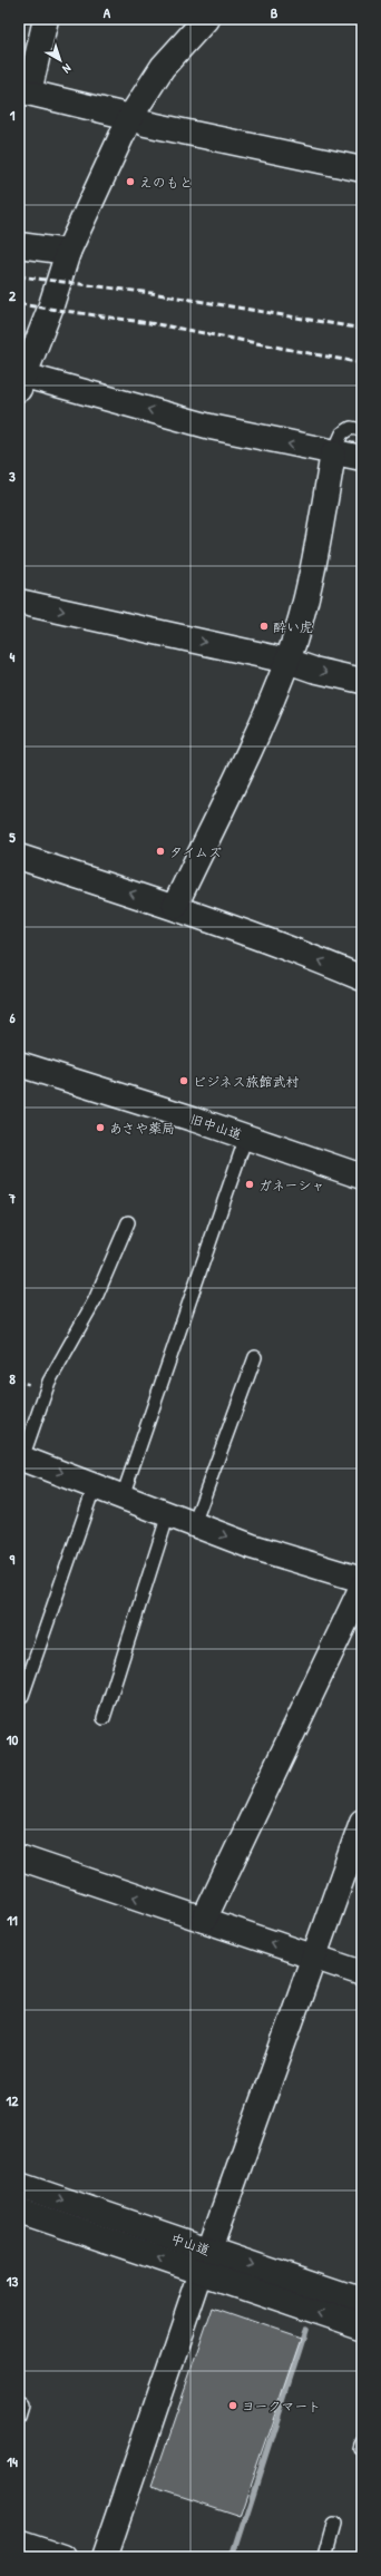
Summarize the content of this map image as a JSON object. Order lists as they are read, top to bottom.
{
  "streets": {
    "main road": ["旧中山道", "中山道"]
  },
  "places": [
    "えのもと",
    "酔い虎",
    "タイムズ",
    "ビジネス旅館武村",
    "あさや薬局",
    "ガネーシャ",
    "ヨークマート"
  ],
  "north": "bottom right",
  "grid": {
    "columns": ["A", "B"],
    "rows": [
      "1",
      "2",
      "3",
      "4",
      "5",
      "6",
      "7",
      "8",
      "9",
      "10",
      "11",
      "12",
      "13",
      "14"
    ]
  }
}
